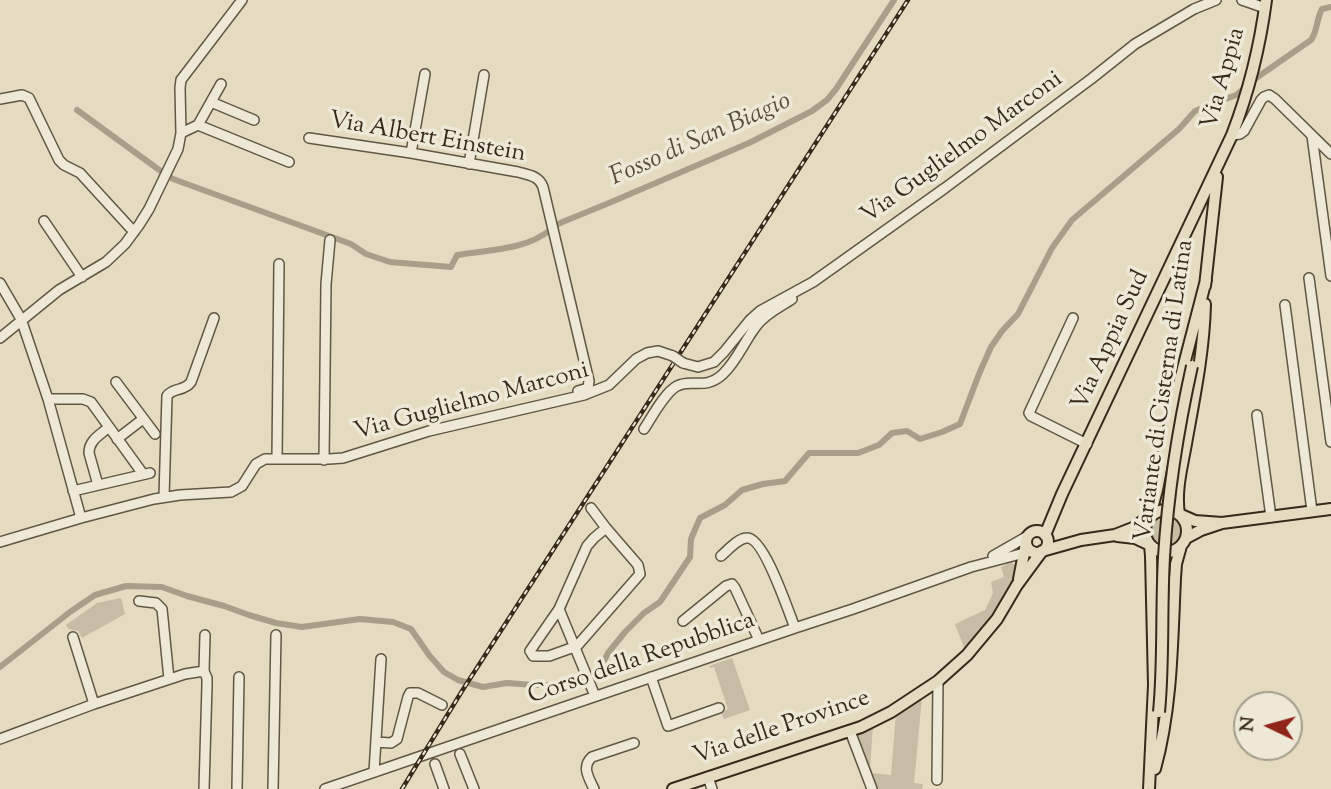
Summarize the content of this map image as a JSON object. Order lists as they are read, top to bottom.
{
  "streets": {
    "main road": [
      "Via Appia",
      "Via Appia Sud",
      "Variante di Cisterna di Latina",
      "Via delle Province"
    ],
    "street": ["Via Albert Einstein", "Via Guglielmo Marconi", "Corso della Repubblica"]
  },
  "crossings": [
    ["Via Appia", "Via Appia Sud"],
    ["Via Appia", "Variante di Cisterna di Latina"],
    ["Via Albert Einstein", "Via Guglielmo Marconi"],
    ["Via Appia Sud", "Variante di Cisterna di Latina"],
    ["Via Appia Sud", "Corso della Repubblica"],
    ["Via Appia Sud", "Via delle Province"],
    ["Corso della Repubblica", "Via delle Province"]
  ],
  "water": ["Fosso di San Biagio"],
  "north": "left"
}
